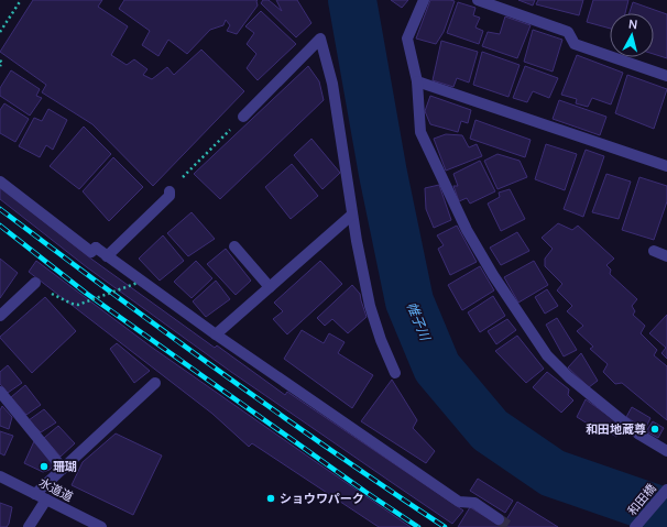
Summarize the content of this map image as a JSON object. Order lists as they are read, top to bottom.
{
  "streets": {
    "street": ["水道道", "和田橋"]
  },
  "water": ["帷子川"],
  "places": ["和田地蔵尊", "珊瑚", "ショウワパーク"],
  "north": "top"
}
